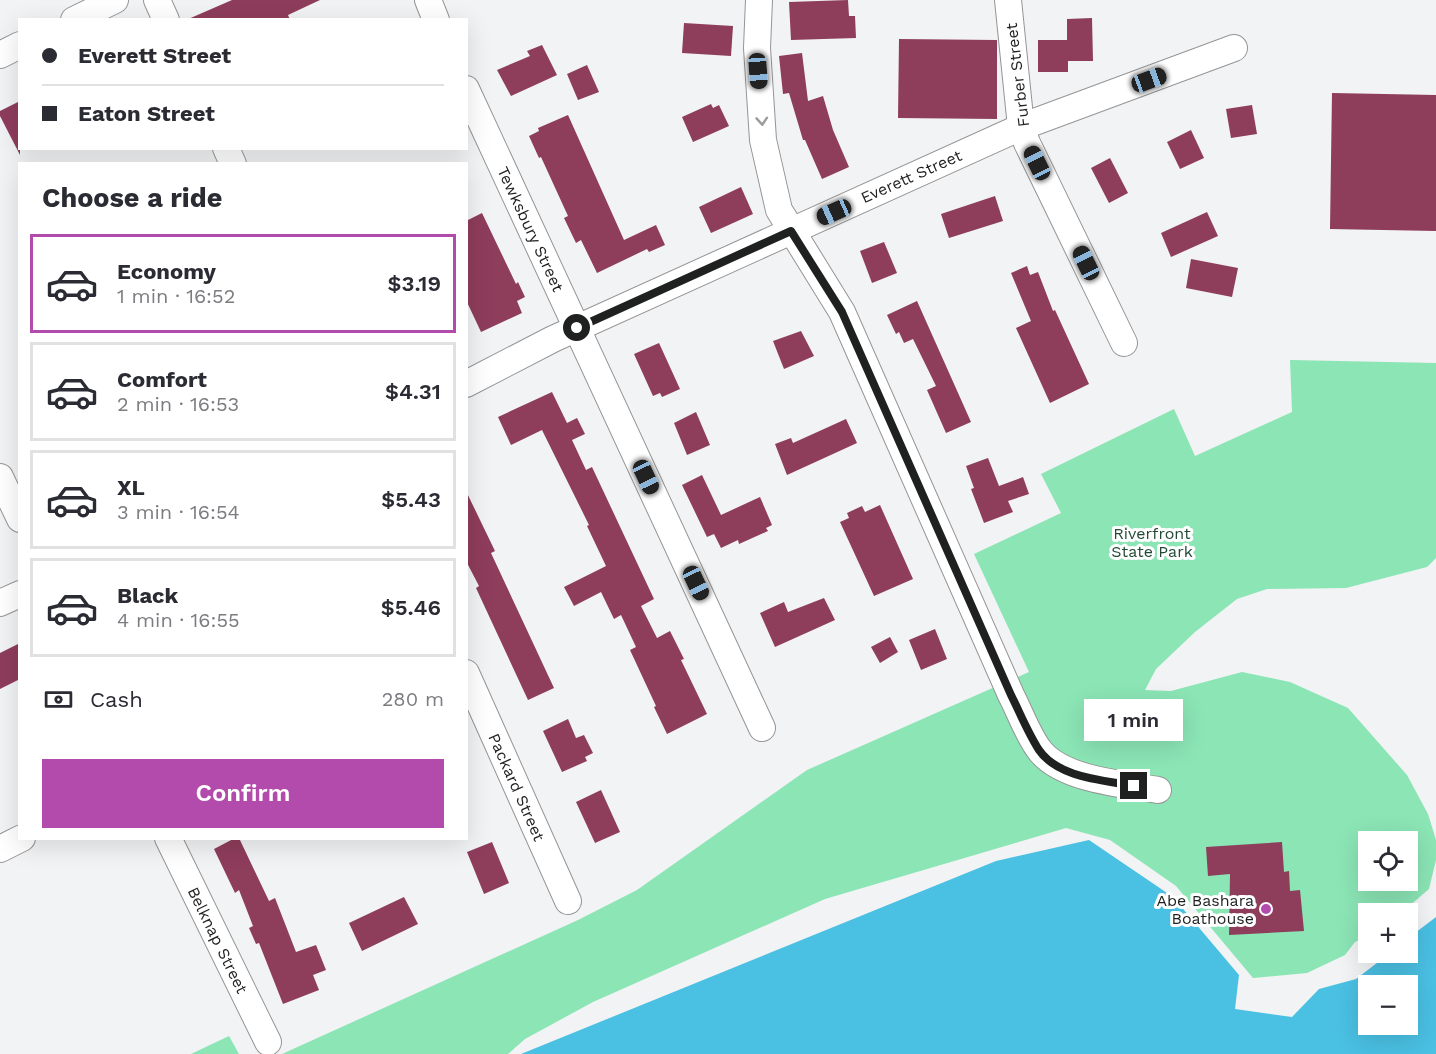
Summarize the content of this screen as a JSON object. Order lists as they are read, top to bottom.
{
  "streets": {
    "street": [
      "Furber Street",
      "Everett Street",
      "Tewksbury Street",
      "Packard Street",
      "Belknap Street"
    ]
  },
  "crossings": [
    ["Furber Street", "Everett Street"],
    ["Everett Street", "Tewksbury Street"]
  ],
  "parks": ["Riverfront State Park"],
  "places": ["Abe Bashara Boathouse"],
  "page": {
    "banner": ["Everett Street", "Eaton Street"],
    "heading": "Choose a ride",
    "list": [
      {
        "name": "Economy",
        "note": "1 min · 16:52",
        "value": "$3.19"
      },
      {
        "name": "Comfort",
        "note": "2 min · 16:53",
        "value": "$4.31"
      },
      {
        "name": "XL",
        "note": "3 min · 16:54",
        "value": "$5.43"
      },
      {
        "name": "Black",
        "note": "4 min · 16:55",
        "value": "$5.46"
      }
    ],
    "pay": ["Cash", "280 m"],
    "bubble": "1 min",
    "buttons": "Confirm",
    "map_buttons": ["+", "−"]
  }
}
